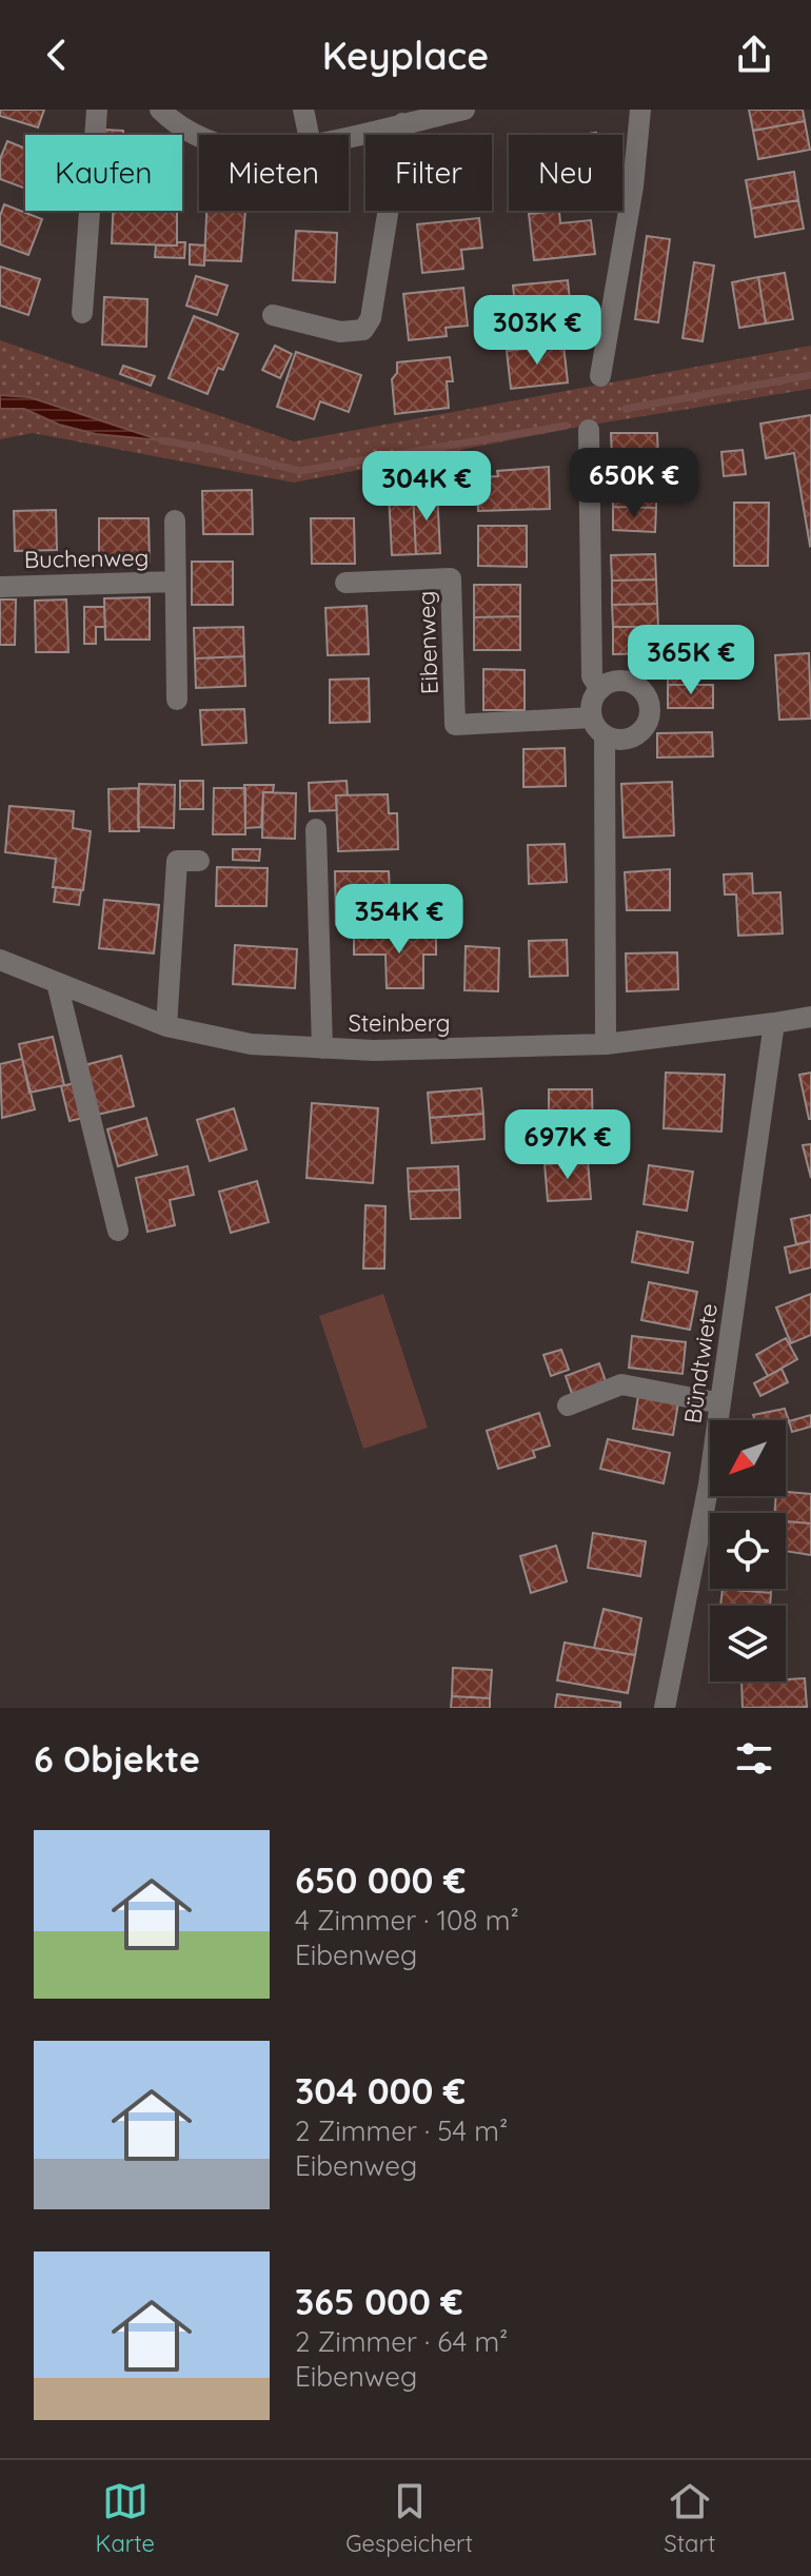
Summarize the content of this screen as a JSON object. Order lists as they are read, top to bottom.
{
  "streets": {
    "street": [
      "Buchenweg",
      "Eibenweg",
      "Steinberg",
      "Bündtwiete"
    ]
  },
  "crossings": [
    ["Steinberg", "Bündtwiete"]
  ],
  "north": "bottom left",
  "page": {
    "header": "Keyplace",
    "chip": [
      "Kaufen",
      "Mieten",
      "Filter",
      "Neu"
    ],
    "price": [
      "303K €",
      "650K €",
      "304K €",
      "365K €",
      "354K €",
      "697K €"
    ],
    "heading": "6 Objekte",
    "list": [
      {
        "name": "650 000 €",
        "note": "4 Zimmer · 108 m² · Eibenweg"
      },
      {
        "name": "304 000 €",
        "note": "2 Zimmer · 54 m² · Eibenweg"
      },
      {
        "name": "365 000 €",
        "note": "2 Zimmer · 64 m² · Eibenweg"
      }
    ],
    "tabs": ["Karte", "Gespeichert", "Start"]
  }
}
